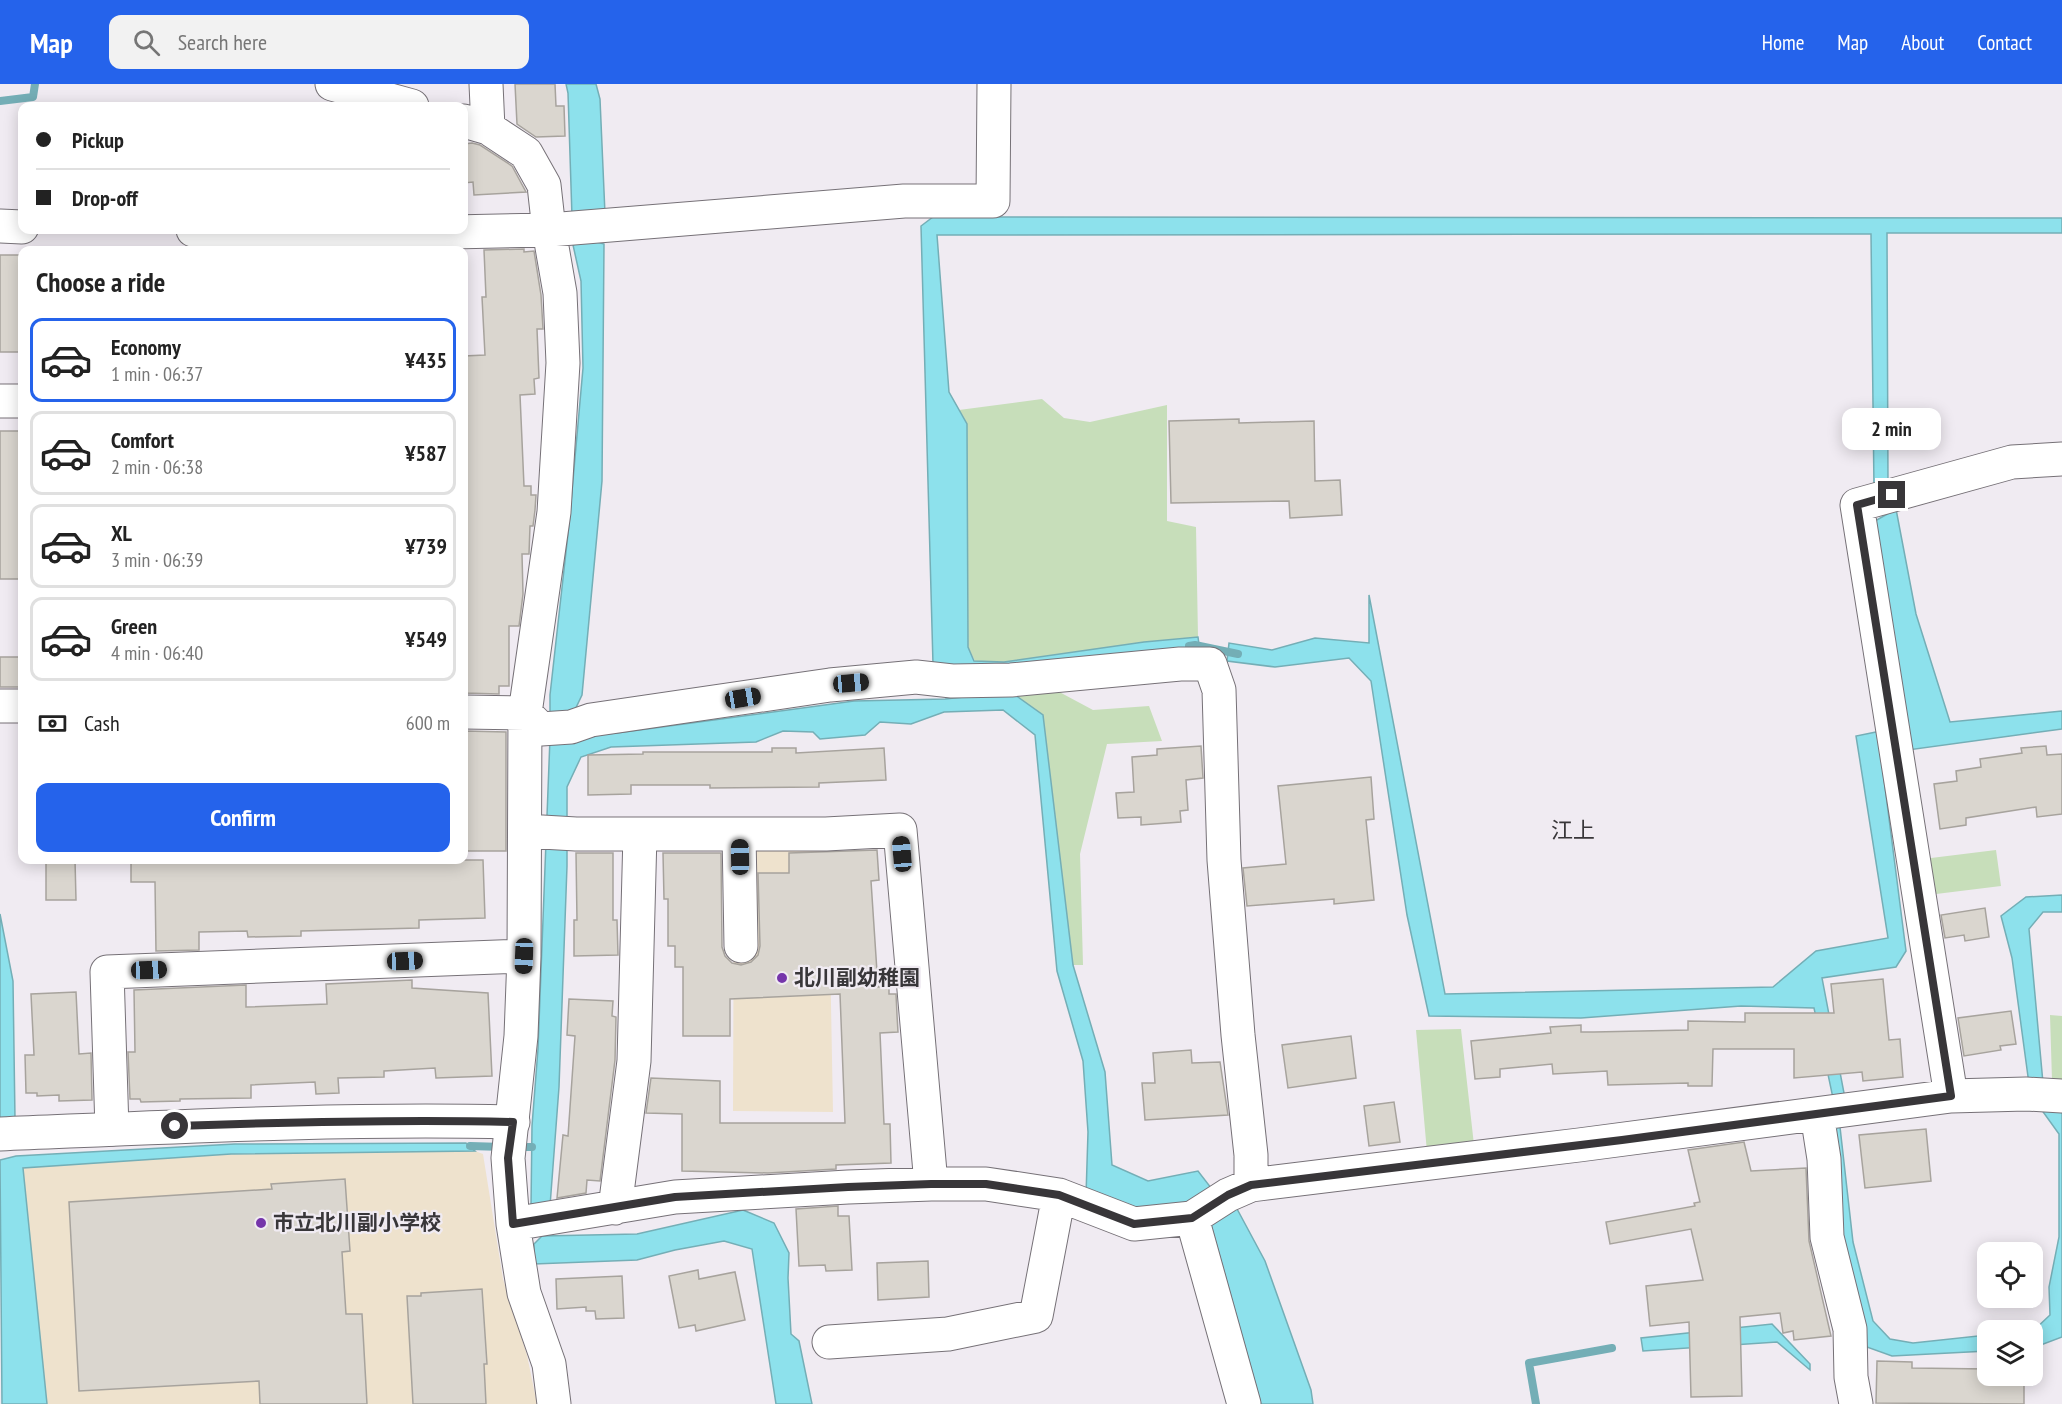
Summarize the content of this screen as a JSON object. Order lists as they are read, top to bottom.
{
  "districts": ["江上"],
  "places": ["北川副幼稚園", "市立北川副小学校"],
  "page": {
    "header": "Map",
    "search": "Search here",
    "nav": [
      "Home",
      "Map",
      "About",
      "Contact"
    ],
    "banner": ["Pickup", "Drop-off"],
    "heading": "Choose a ride",
    "list": [
      {
        "name": "Economy",
        "note": "1 min · 06:37",
        "value": "¥435"
      },
      {
        "name": "Comfort",
        "note": "2 min · 06:38",
        "value": "¥587"
      },
      {
        "name": "XL",
        "note": "3 min · 06:39",
        "value": "¥739"
      },
      {
        "name": "Green",
        "note": "4 min · 06:40",
        "value": "¥549"
      }
    ],
    "bubble": "2 min",
    "pay": ["Cash", "600 m"],
    "buttons": "Confirm"
  }
}
